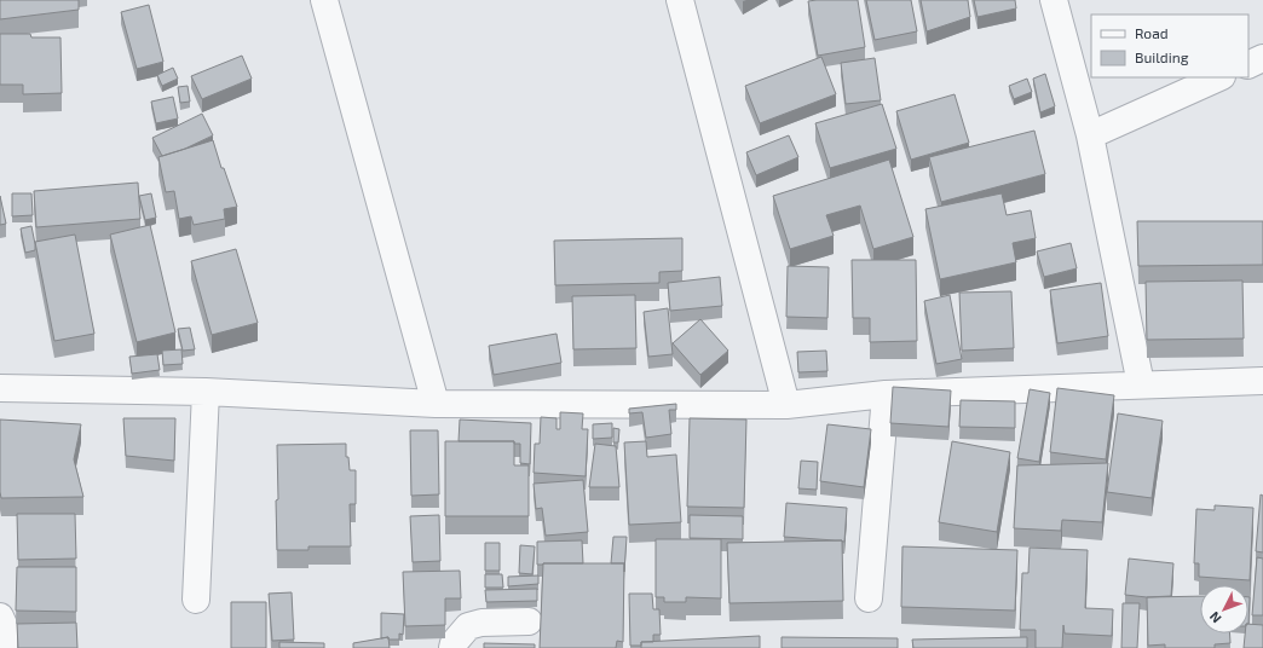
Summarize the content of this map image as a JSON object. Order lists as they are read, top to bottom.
{
  "legend": ["Road", "Building"],
  "north": "bottom left"
}
